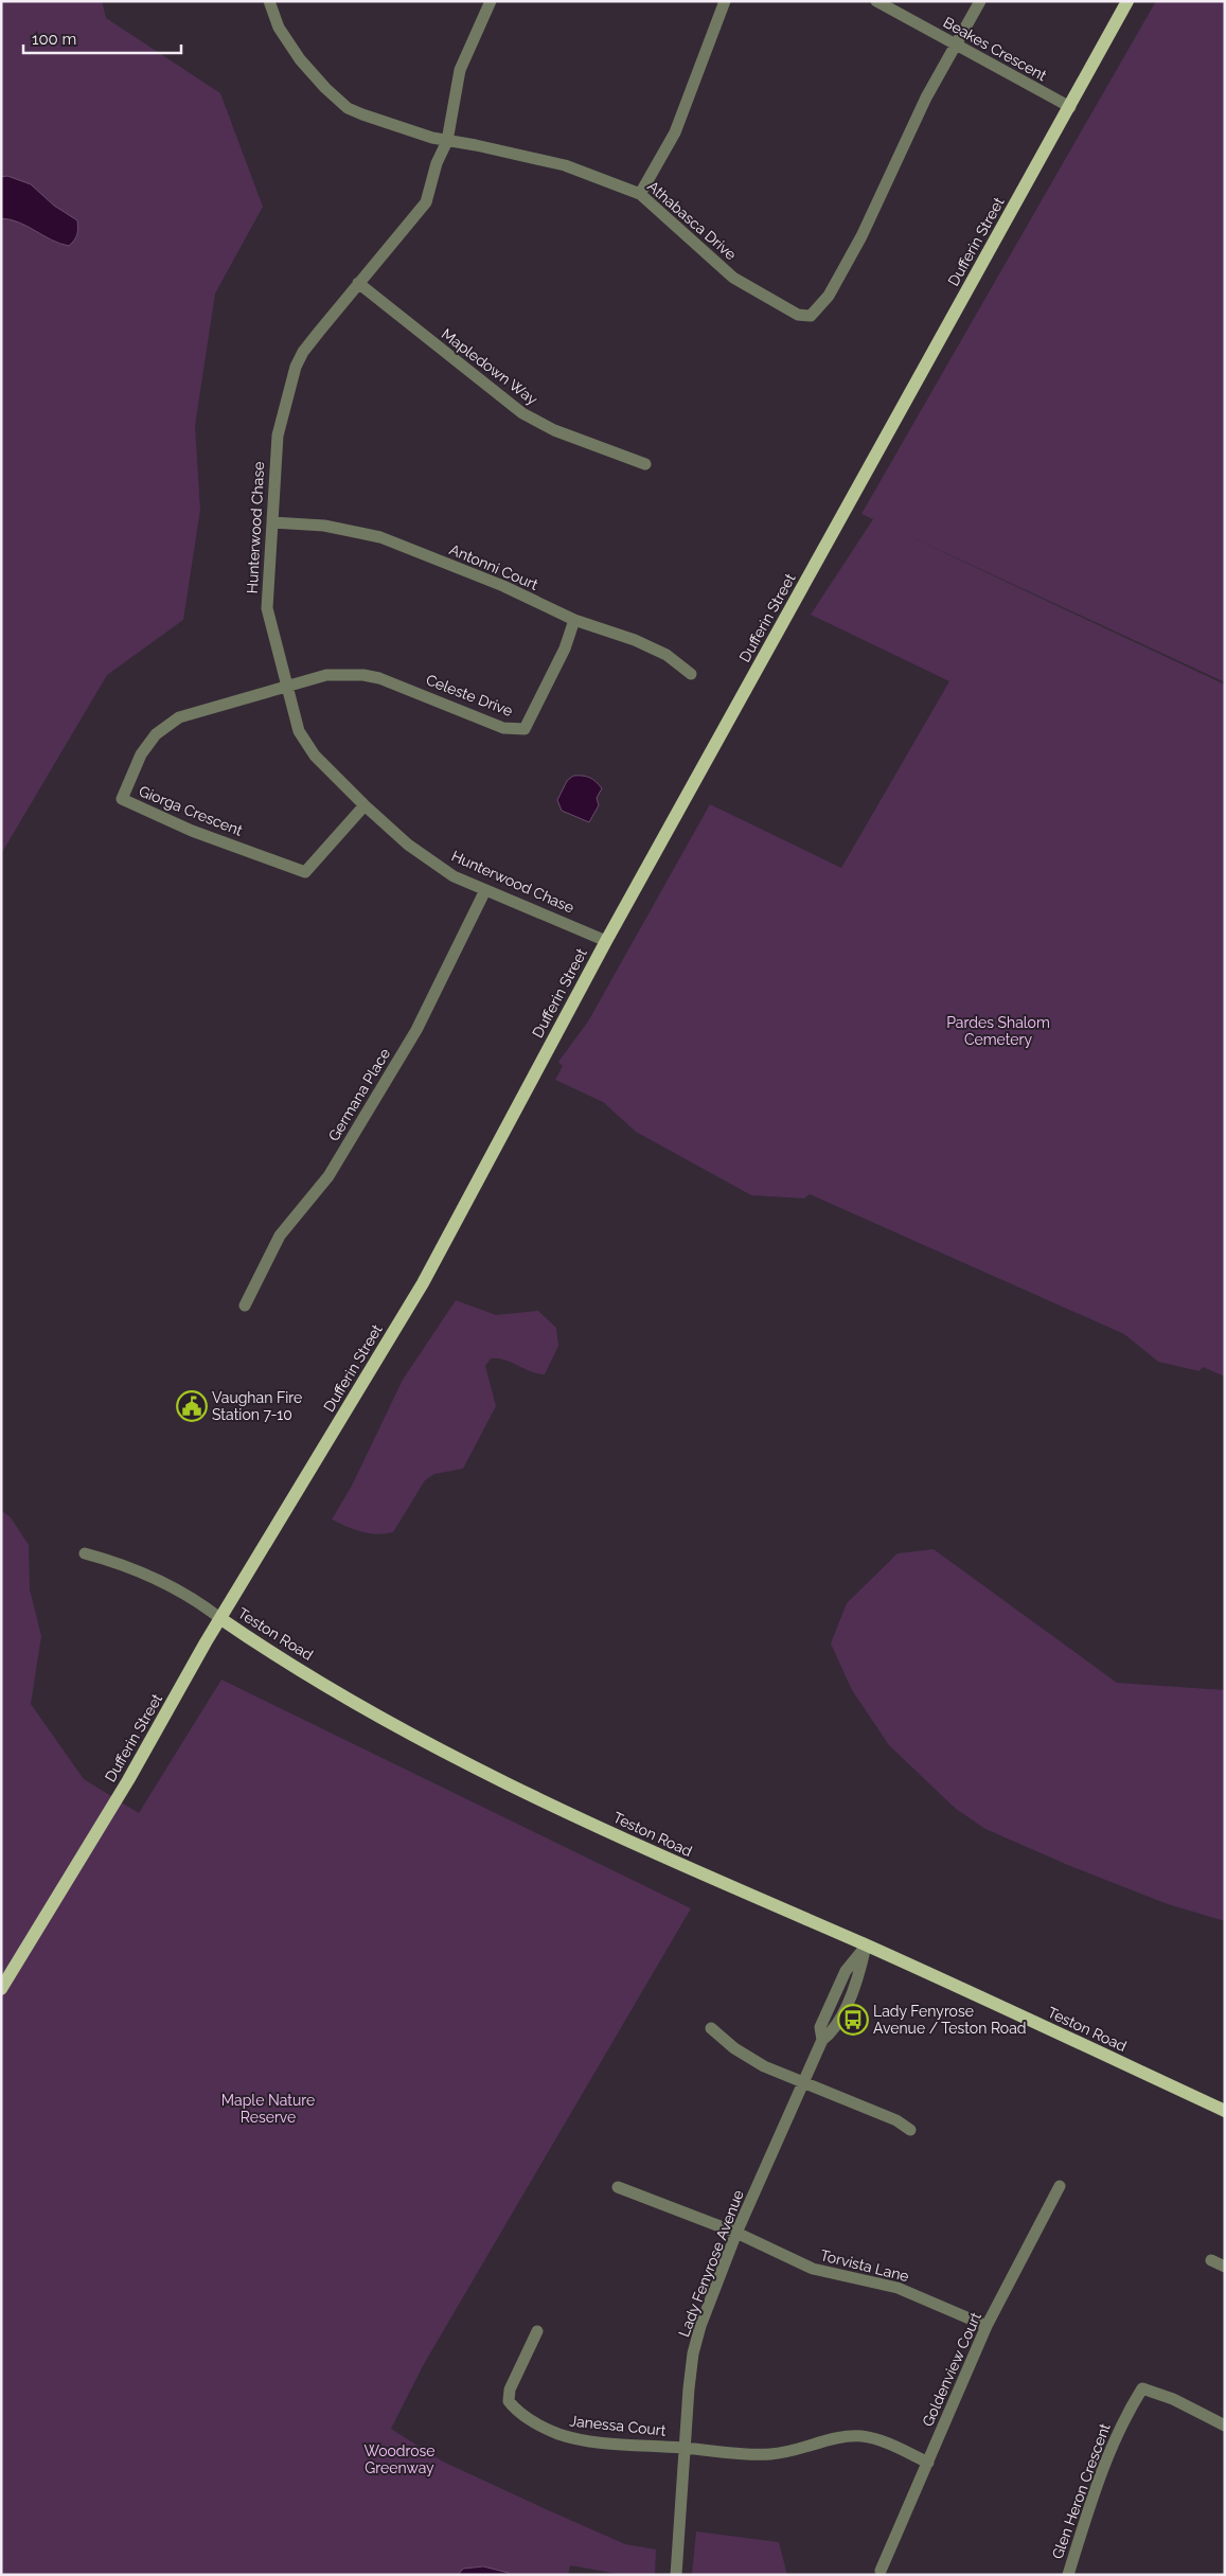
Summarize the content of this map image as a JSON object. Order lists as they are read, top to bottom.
{
  "streets": {
    "main road": ["Dufferin Street", "Teston Road"],
    "street": [
      "Beakes Crescent",
      "Athabasca Drive",
      "Mapledown Way",
      "Hunterwood Chase",
      "Antonni Court",
      "Celeste Drive",
      "Giorga Crescent",
      "Germana Place",
      "Lady Fenyrose Avenue",
      "Torvista Lane",
      "Goldenview Court",
      "Janessa Court",
      "Glen Heron Crescent"
    ]
  },
  "crossings": [
    ["Beakes Crescent", "Athabasca Drive"],
    ["Beakes Crescent", "Dufferin Street"],
    ["Athabasca Drive", "Hunterwood Chase"],
    ["Dufferin Street", "Hunterwood Chase"],
    ["Dufferin Street", "Teston Road"],
    ["Mapledown Way", "Hunterwood Chase"],
    ["Hunterwood Chase", "Antonni Court"],
    ["Hunterwood Chase", "Celeste Drive"],
    ["Hunterwood Chase", "Giorga Crescent"],
    ["Hunterwood Chase", "Germana Place"],
    ["Antonni Court", "Celeste Drive"],
    ["Celeste Drive", "Giorga Crescent"],
    ["Teston Road", "Lady Fenyrose Avenue"],
    ["Lady Fenyrose Avenue", "Torvista Lane"],
    ["Lady Fenyrose Avenue", "Janessa Court"],
    ["Torvista Lane", "Goldenview Court"],
    ["Goldenview Court", "Janessa Court"]
  ],
  "parks": ["Pardes Shalom Cemetery", "Maple Nature Reserve", "Woodrose Greenway"],
  "places": {
    "public building": ["Vaughan Fire Station 7-10"],
    "bus stop": ["Lady Fenyrose Avenue / Teston Road"]
  },
  "scale_bar": "100 m"
}
